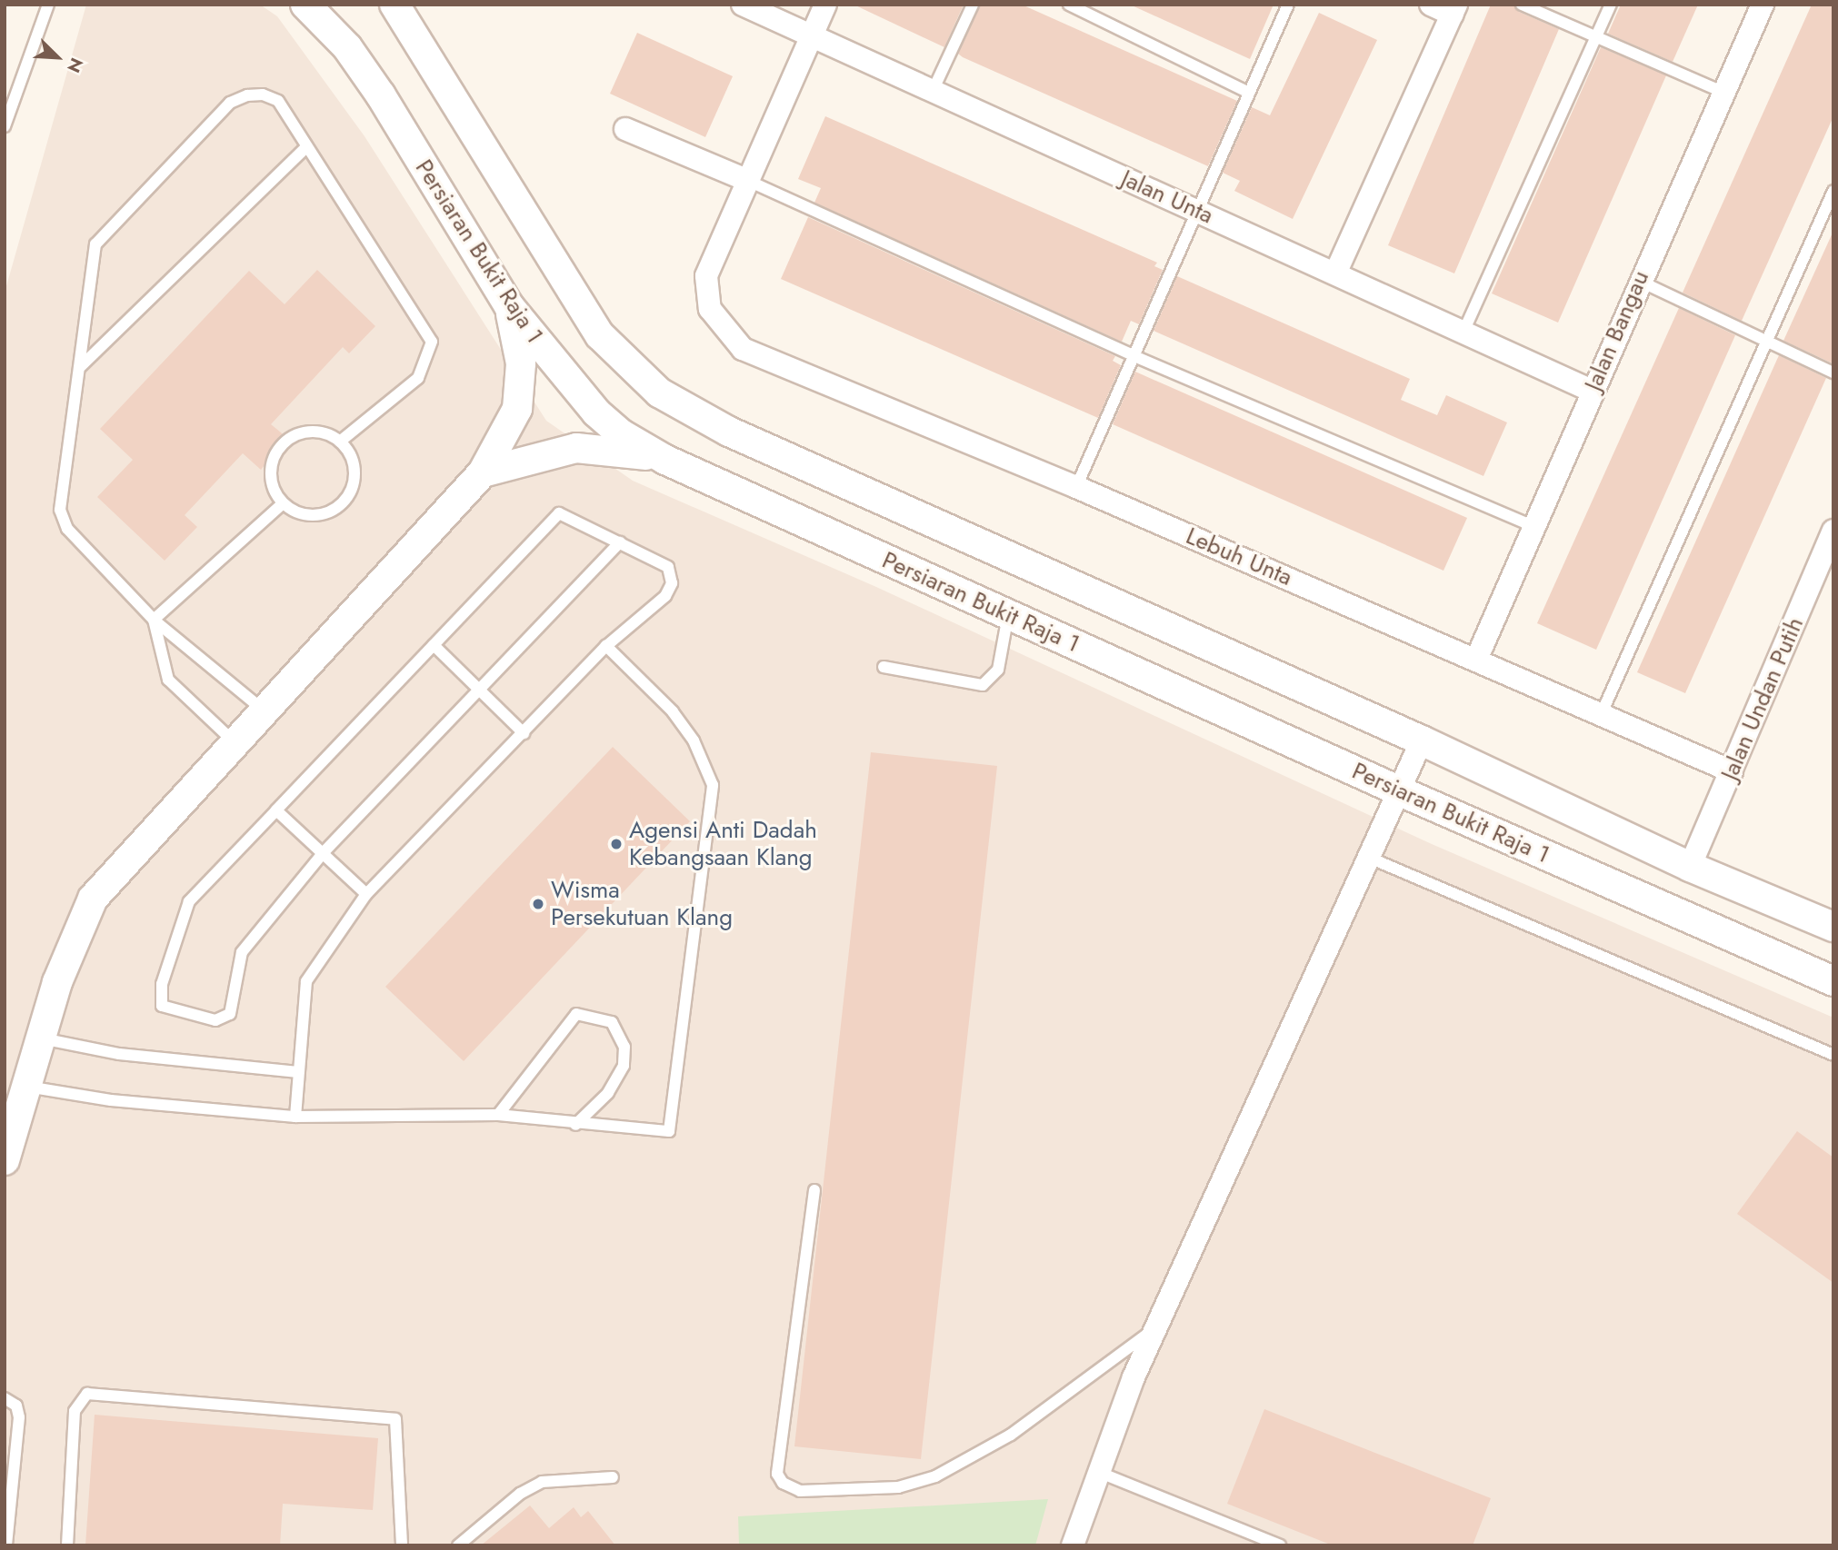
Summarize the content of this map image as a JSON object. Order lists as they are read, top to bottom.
{
  "streets": {
    "street": [
      "Jalan Unta",
      "Persiaran Bukit Raja 1",
      "Jalan Bangau",
      "Lebuh Unta",
      "Jalan Undan Putih"
    ]
  },
  "crossings": [
    ["Jalan Unta", "Jalan Bangau"],
    ["Jalan Bangau", "Lebuh Unta"],
    ["Lebuh Unta", "Jalan Undan Putih"]
  ],
  "places": ["Agensi Anti Dadah Kebangsaan Klang", "Wisma Persekutuan Klang"],
  "north": "bottom right"
}
